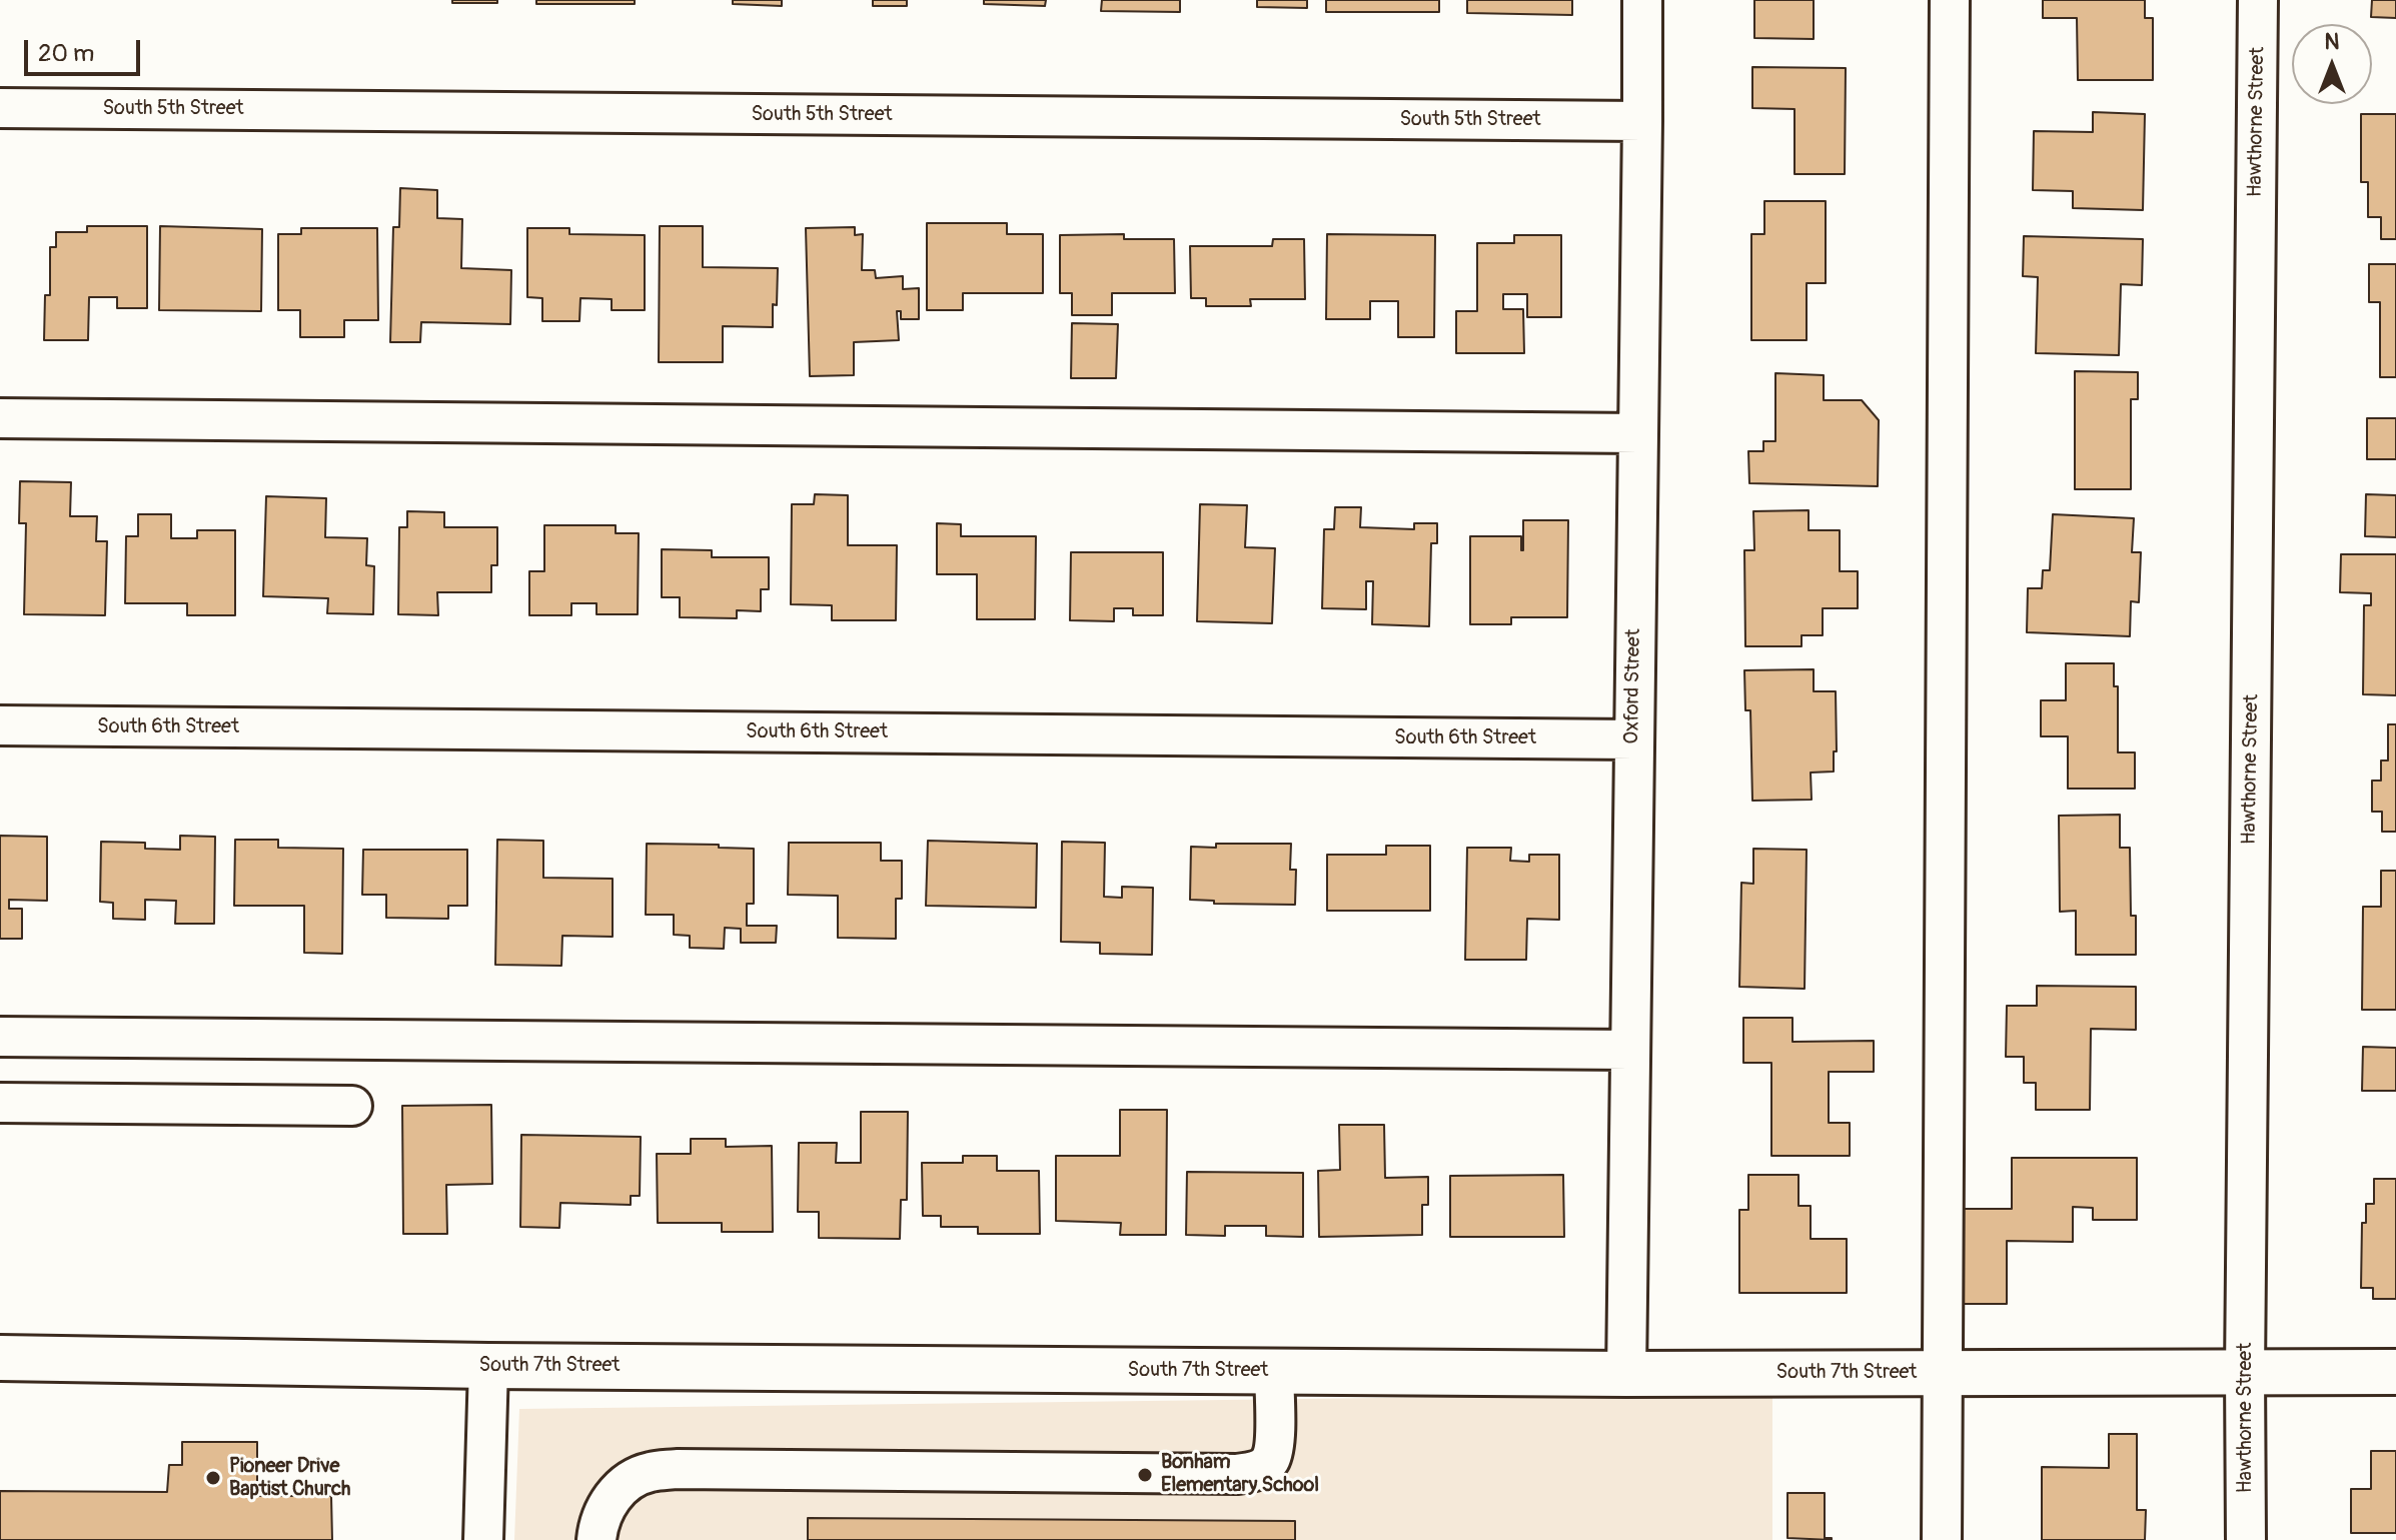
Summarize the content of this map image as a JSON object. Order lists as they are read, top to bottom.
{
  "streets": {
    "main road": ["South 7th Street"],
    "street": [
      "South 5th Street",
      "Hawthorne Street",
      "Oxford Street",
      "South 6th Street"
    ]
  },
  "crossings": [
    ["South 5th Street", "Oxford Street"],
    ["Hawthorne Street", "South 7th Street"],
    ["Oxford Street", "South 6th Street"],
    ["Oxford Street", "South 7th Street"]
  ],
  "places": ["Bonham Elementary School", "Pioneer Drive Baptist Church"],
  "scale_bar": "20 m",
  "north": "top"
}
